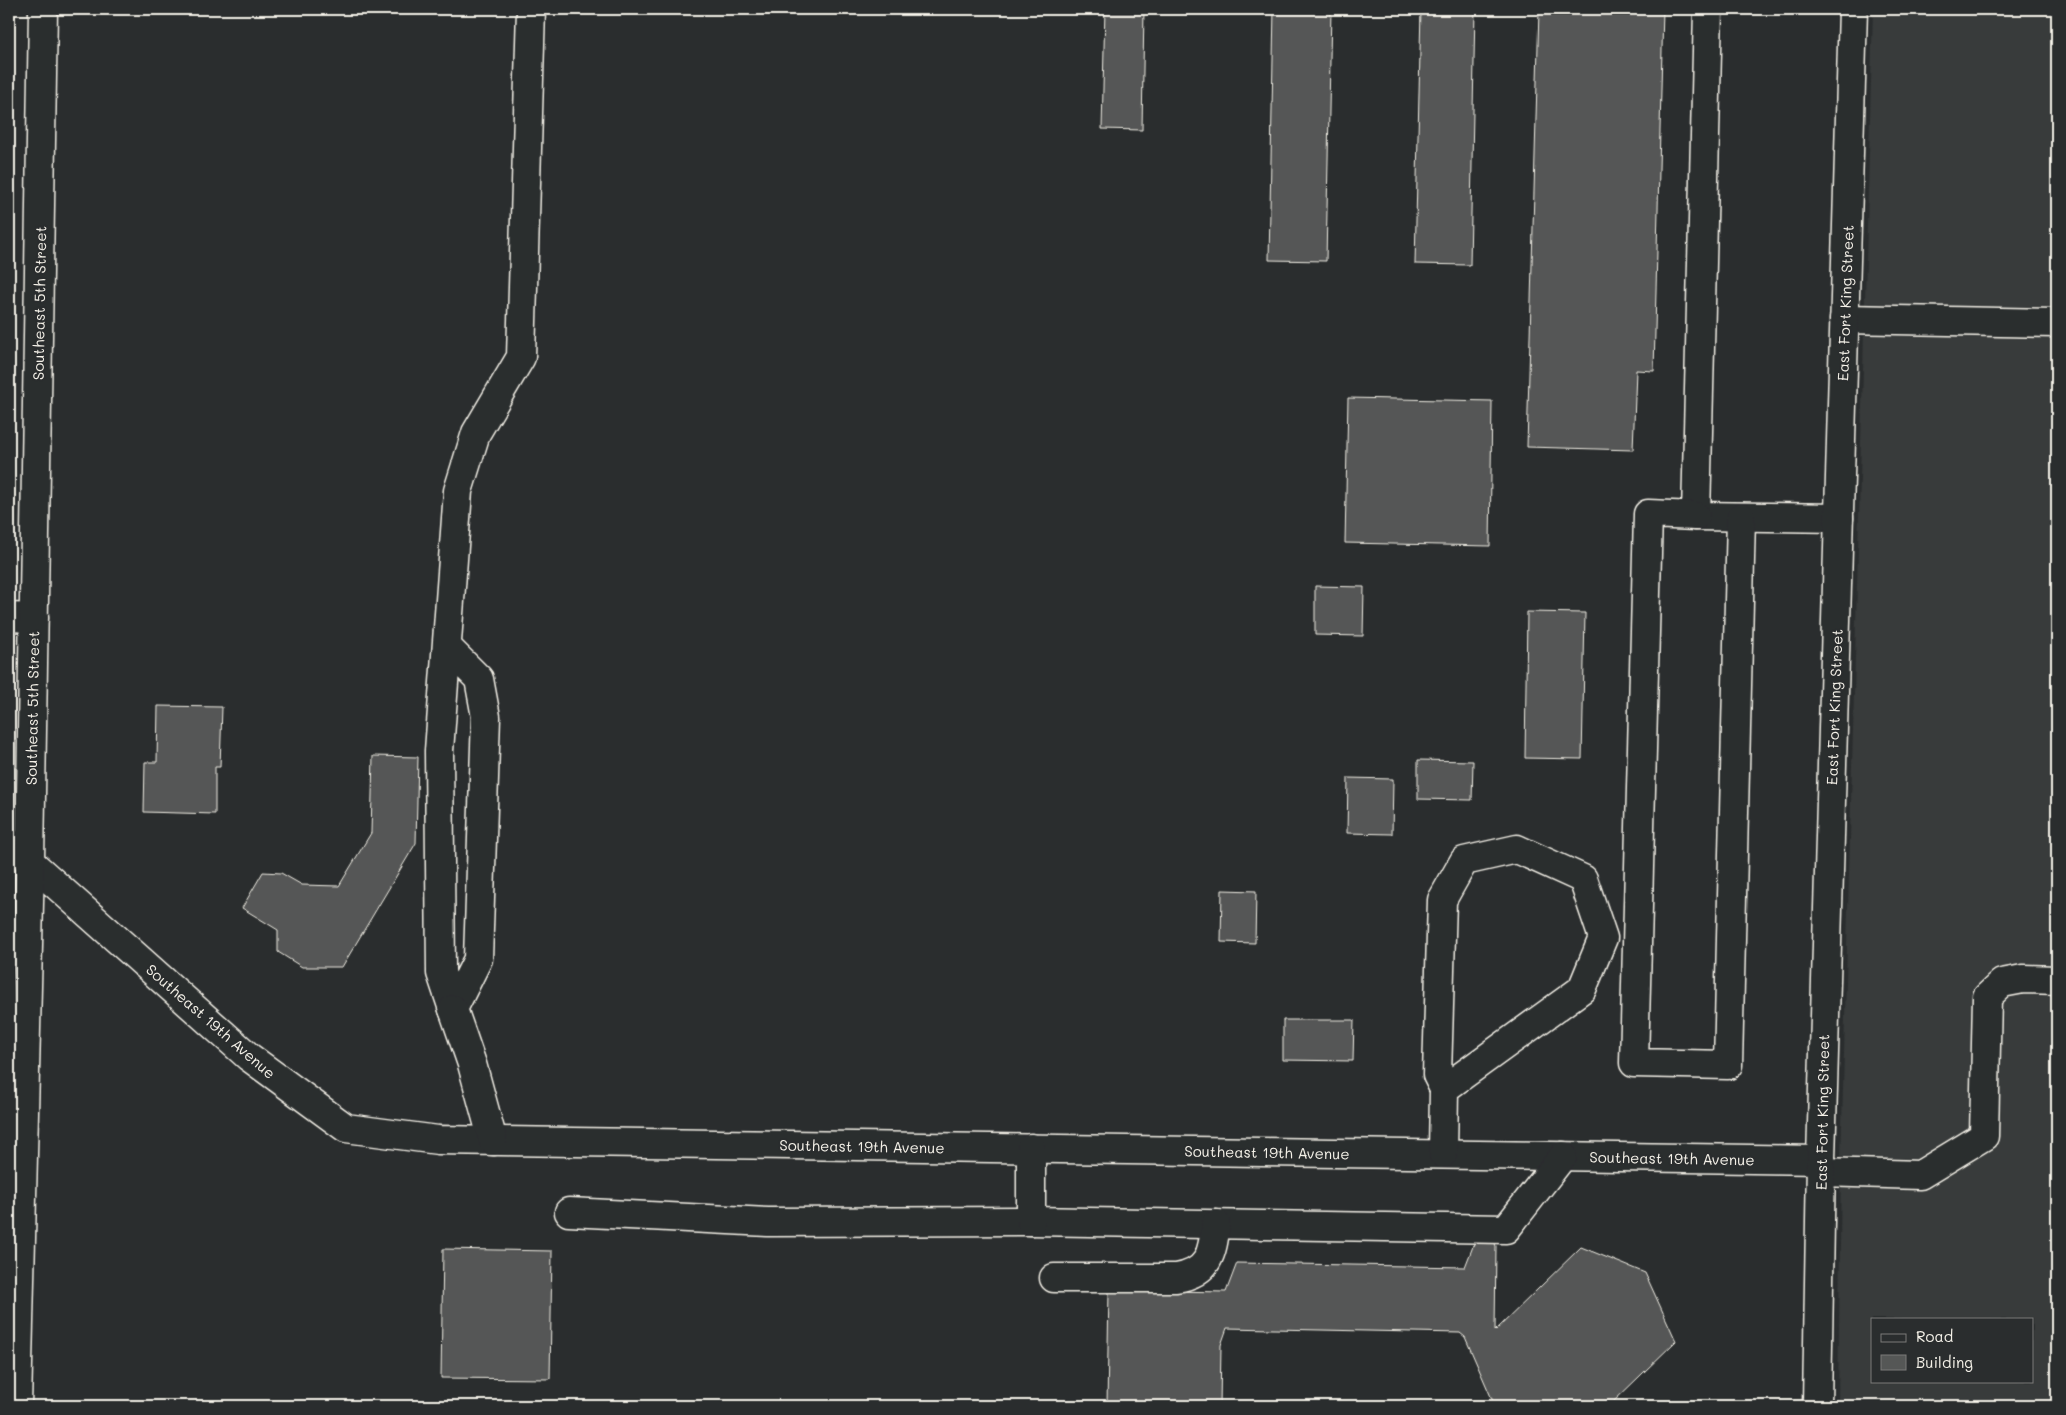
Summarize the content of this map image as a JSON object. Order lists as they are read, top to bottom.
{
  "streets": {
    "street": ["Southeast 5th Street", "East Fort King Street", "Southeast 19th Avenue"]
  },
  "crossings": [
    ["Southeast 5th Street", "Southeast 19th Avenue"],
    ["East Fort King Street", "Southeast 19th Avenue"]
  ],
  "legend": ["Road", "Building"]
}
